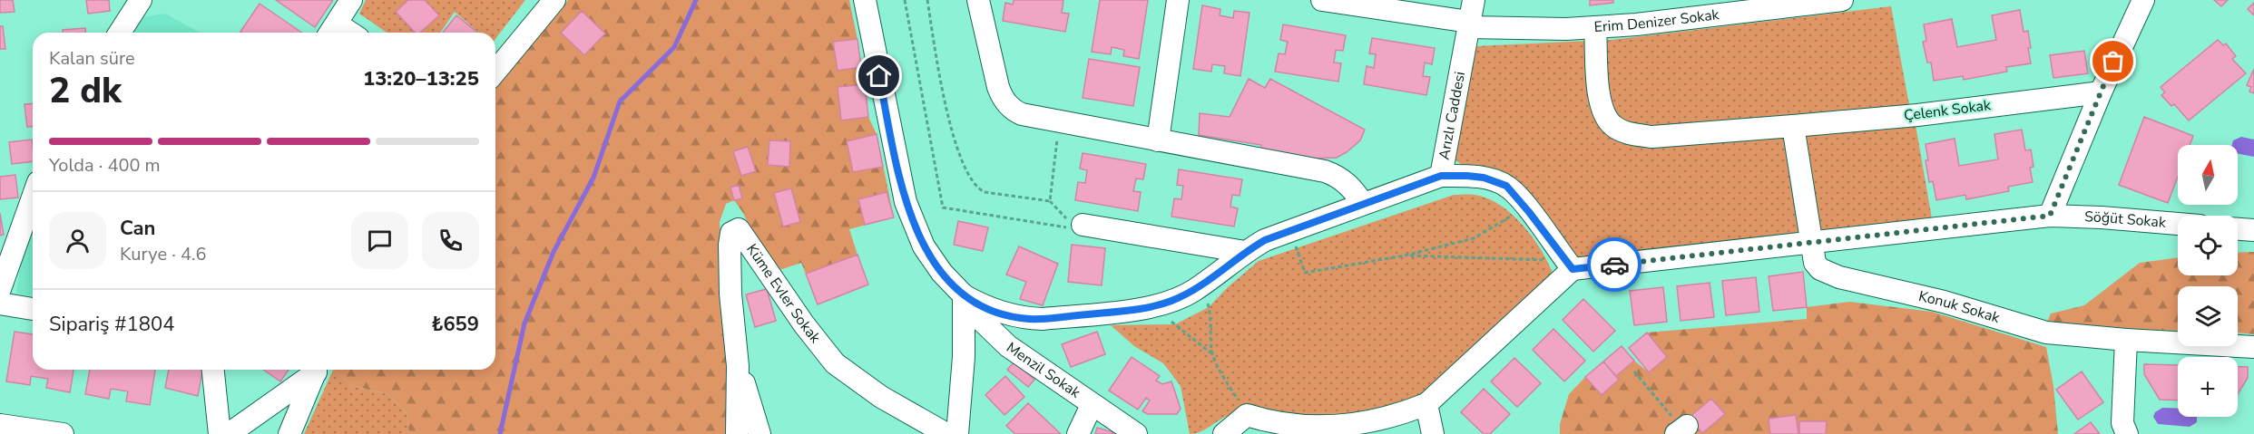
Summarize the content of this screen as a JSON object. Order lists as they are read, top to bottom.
{
  "streets": {
    "street": [
      "Erim Denizer Sokak",
      "Çelenk Sokak",
      "Arızlı Caddesi",
      "Söğüt Sokak",
      "Küme Evler Sokak",
      "Konuk Sokak",
      "Menzil Sokak"
    ]
  },
  "crossings": [
    ["Erim Denizer Sokak", "Çelenk Sokak"],
    ["Erim Denizer Sokak", "Arızlı Caddesi"],
    ["Arızlı Caddesi", "Menzil Sokak"],
    ["Söğüt Sokak", "Konuk Sokak"]
  ],
  "north": "top",
  "page": {
    "heading": ["2 dk", "Kalan süre", "13:20–13:25"],
    "panel": [
      "Can",
      "Kurye · 4.6",
      "Sipariş #1804",
      "₺659"
    ],
    "bar": "Yolda · 400 m",
    "map_buttons": "+"
  }
}
